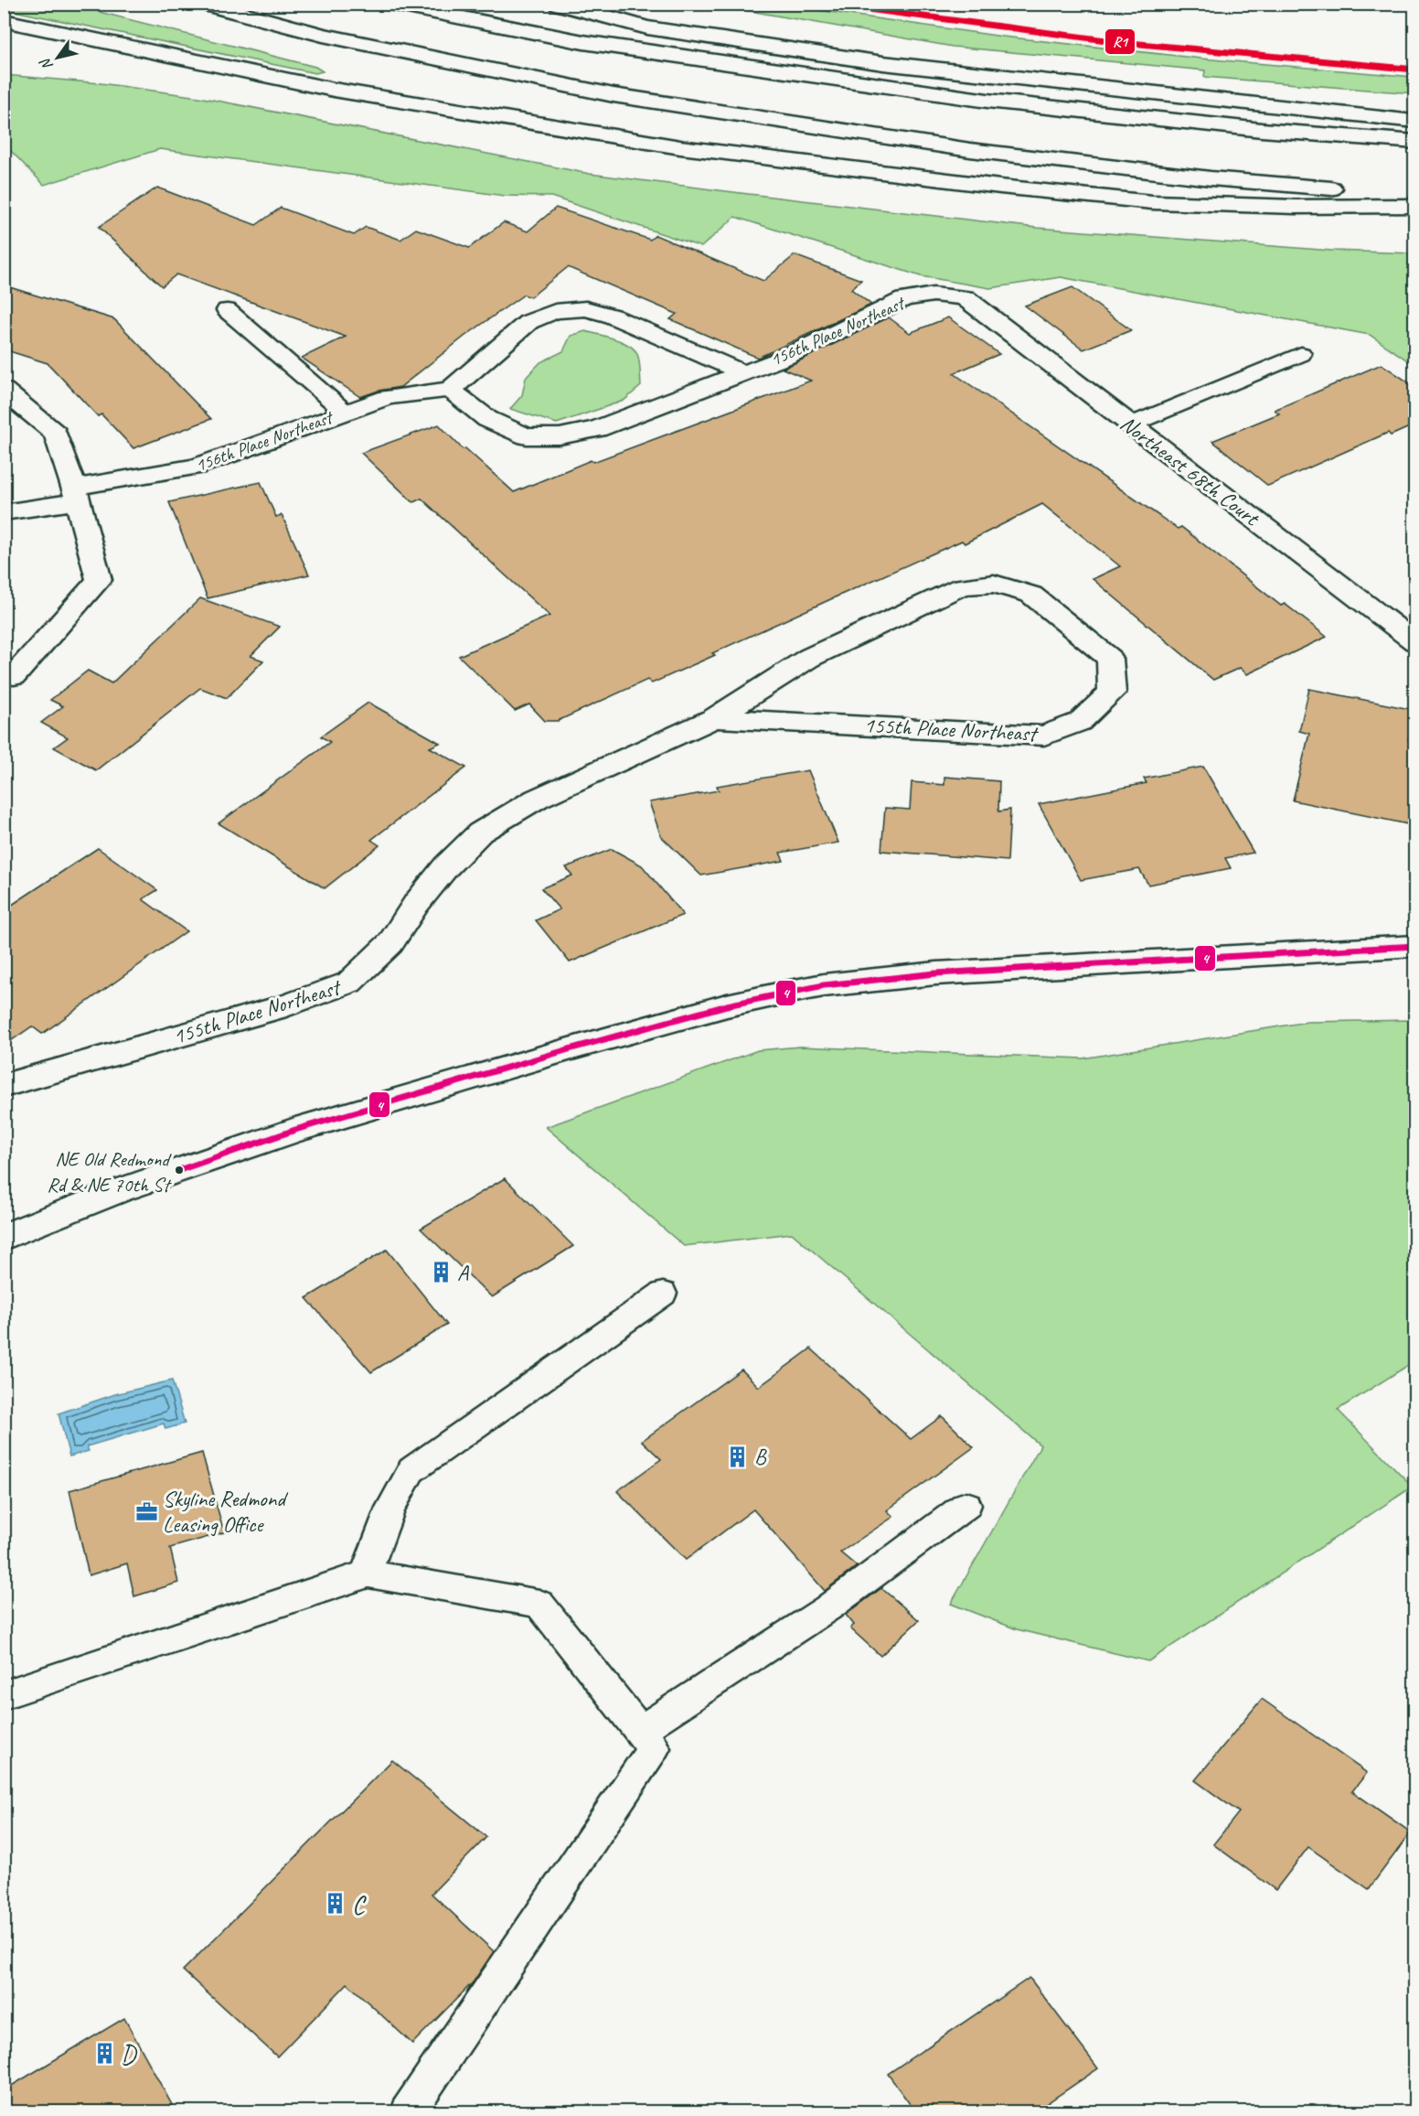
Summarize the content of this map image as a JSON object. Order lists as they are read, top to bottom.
{
  "streets": {
    "main road": ["156th Place Northeast", "Northeast 68th Court", "155th Place Northeast"]
  },
  "crossings": [
    ["156th Place Northeast", "Northeast 68th Court"]
  ],
  "places": {
    "other": ["NE Old Redmond Rd & NE 70th St"],
    "building": [
      "A",
      "B",
      "C",
      "D"
    ],
    "office": ["Skyline Redmond Leasing Office"]
  },
  "lines": ["transit line R1", "transit line 4"],
  "north": "bottom left"
}
